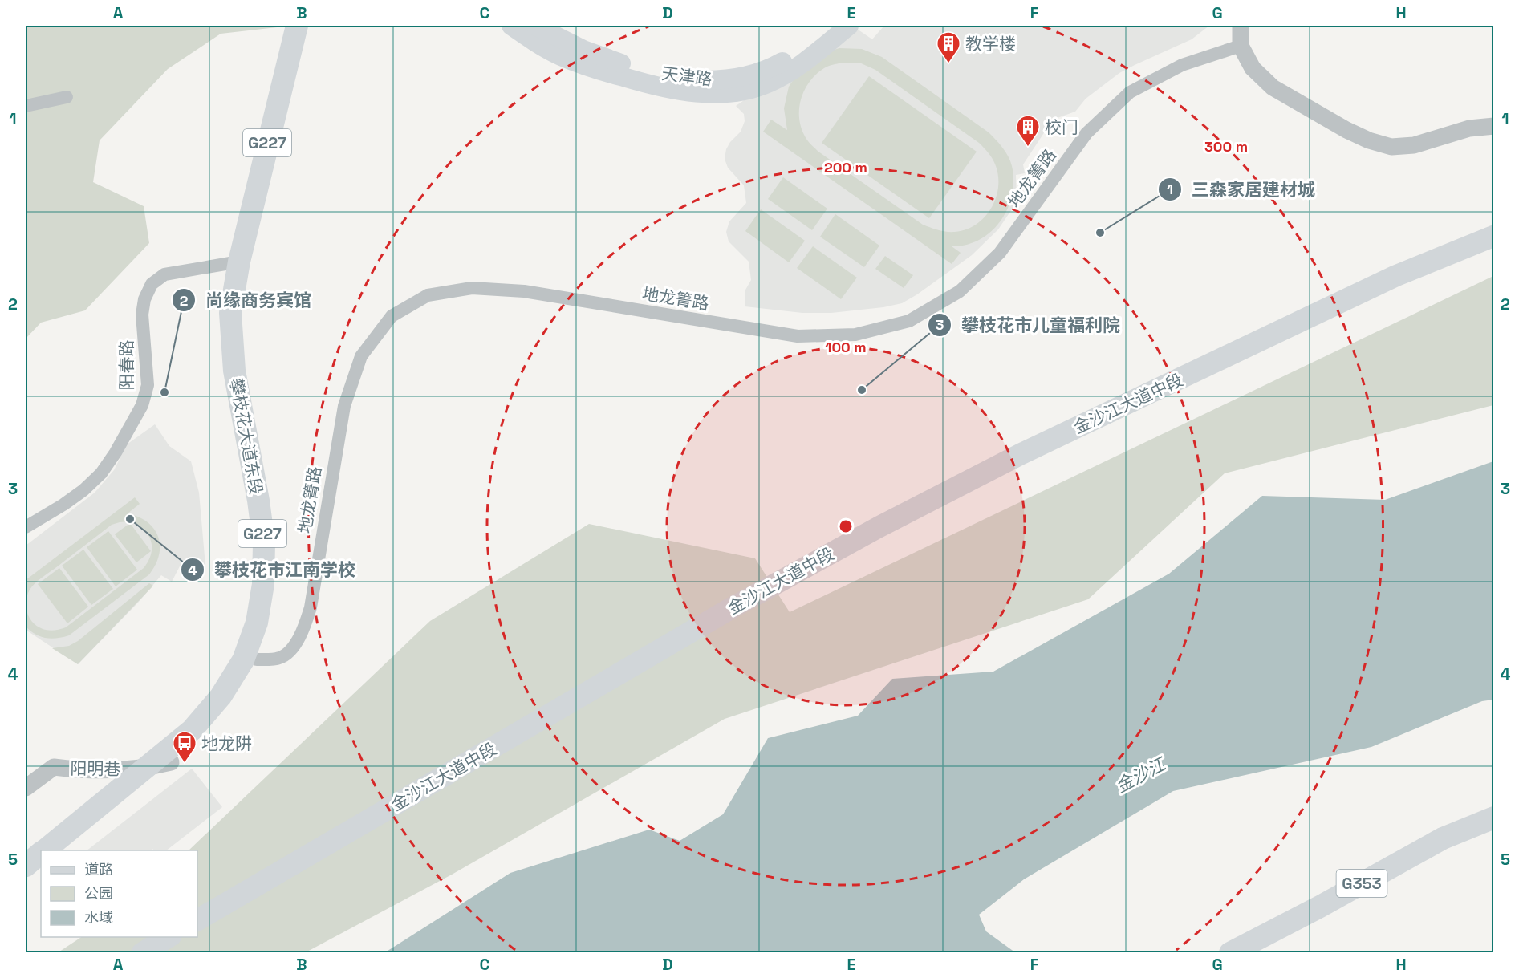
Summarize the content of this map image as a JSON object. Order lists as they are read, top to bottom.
{
  "streets": {
    "highway": ["G227", "攀枝花大道东段", "G353"],
    "main road": ["天津路", "金沙江大道中段"],
    "street": ["地龙箐路", "阳春路", "阳明巷"]
  },
  "crossings": [
    ["地龙箐路", "攀枝花大道东段"],
    ["阳春路", "攀枝花大道东段"],
    ["攀枝花大道东段", "阳明巷"]
  ],
  "water": ["金沙江"],
  "places": {
    "building": ["教学楼", "校门"],
    "other": [
      "三森家居建材城",
      "攀枝花市儿童福利院",
      "尚缘商务宾馆",
      "攀枝花市江南学校"
    ],
    "bus stop": ["地龙阱"]
  },
  "legend": ["道路", "公园", "水域"],
  "grid": {
    "columns": [
      "A",
      "B",
      "C",
      "D",
      "E",
      "F",
      "G",
      "H"
    ],
    "rows": [
      "1",
      "2",
      "3",
      "4",
      "5"
    ]
  },
  "rings": ["300 m", "200 m", "100 m"]
}
